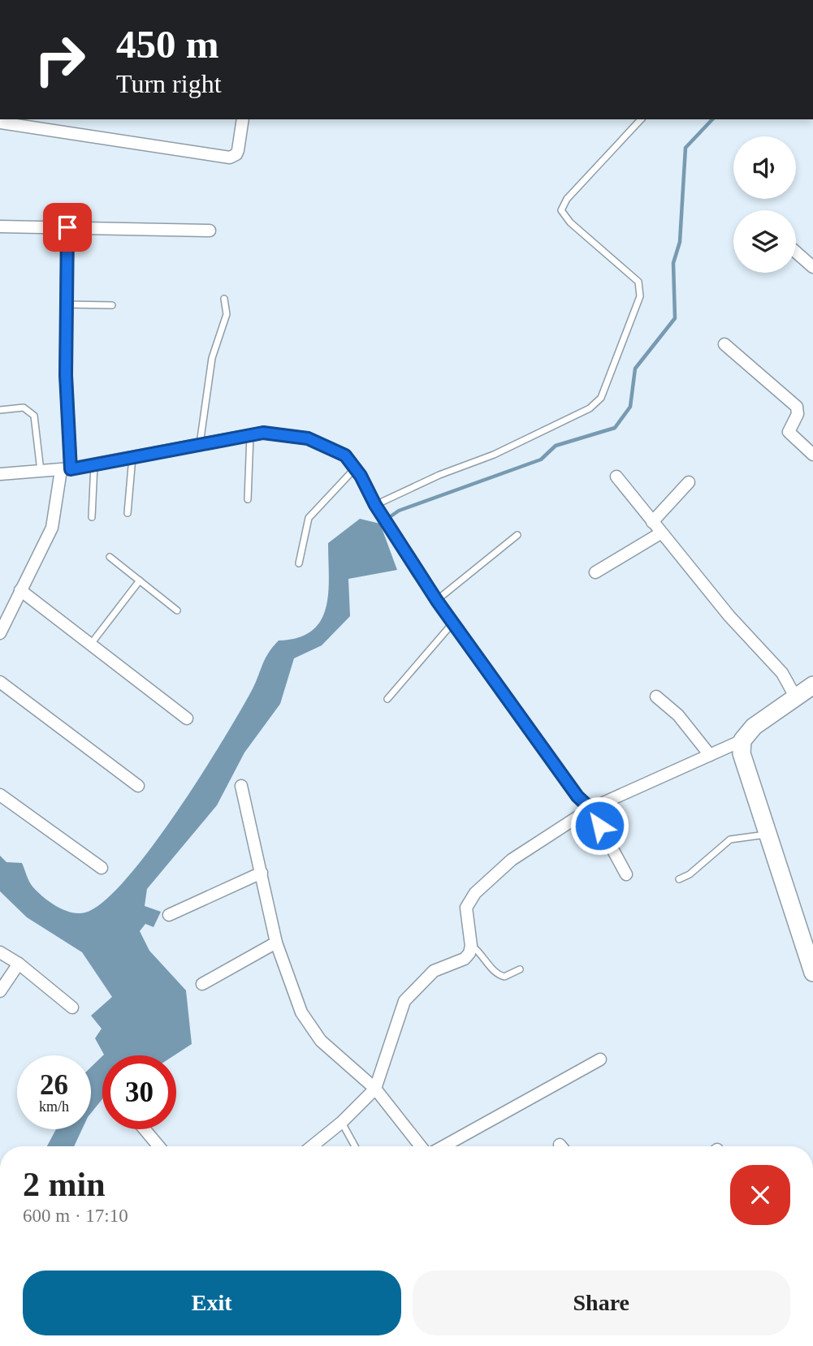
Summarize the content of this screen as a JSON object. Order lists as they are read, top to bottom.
{
  "page": {
    "turn": ["450 m", "Turn right"],
    "speed": "26 km/h",
    "limit": "30",
    "heading": ["2 min", "600 m · 17:10"],
    "buttons": ["Exit", "Share"]
  }
}
